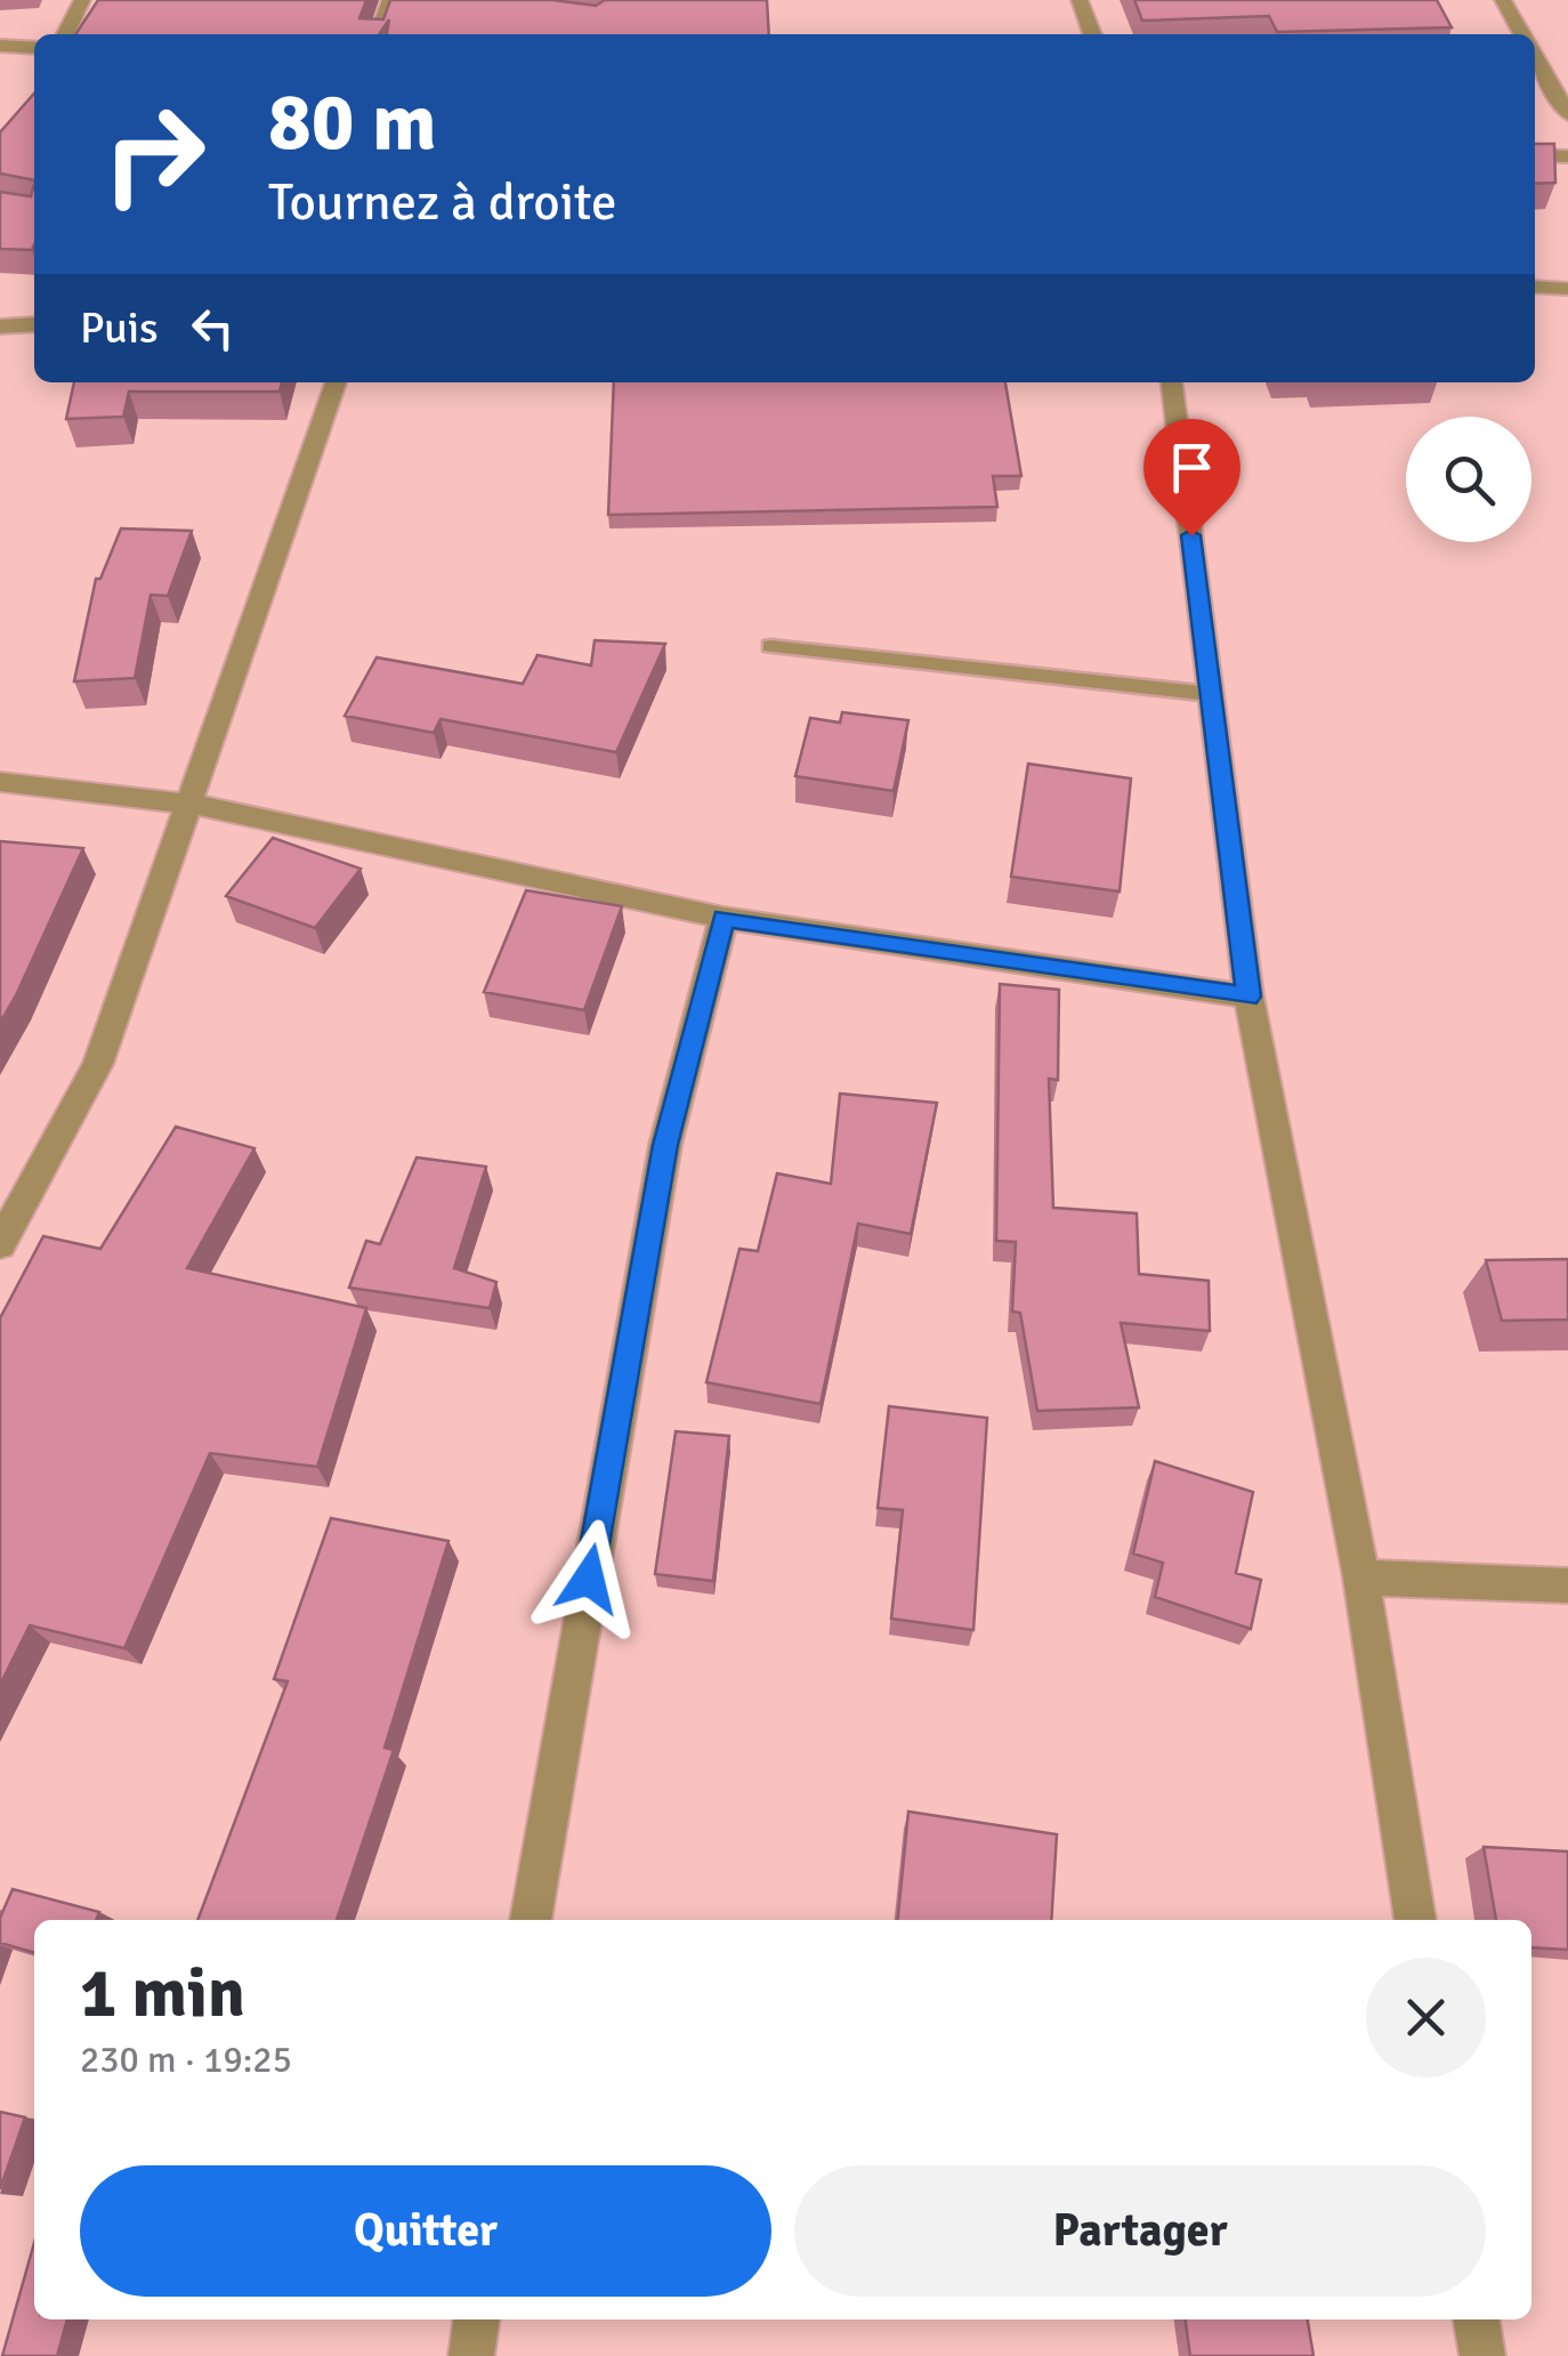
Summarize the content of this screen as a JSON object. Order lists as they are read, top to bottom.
{
  "page": {
    "turn": ["80 m", "Tournez à droite"],
    "then": "Puis",
    "heading": ["1 min", "230 m · 19:25"],
    "buttons": ["Quitter", "Partager"]
  }
}
